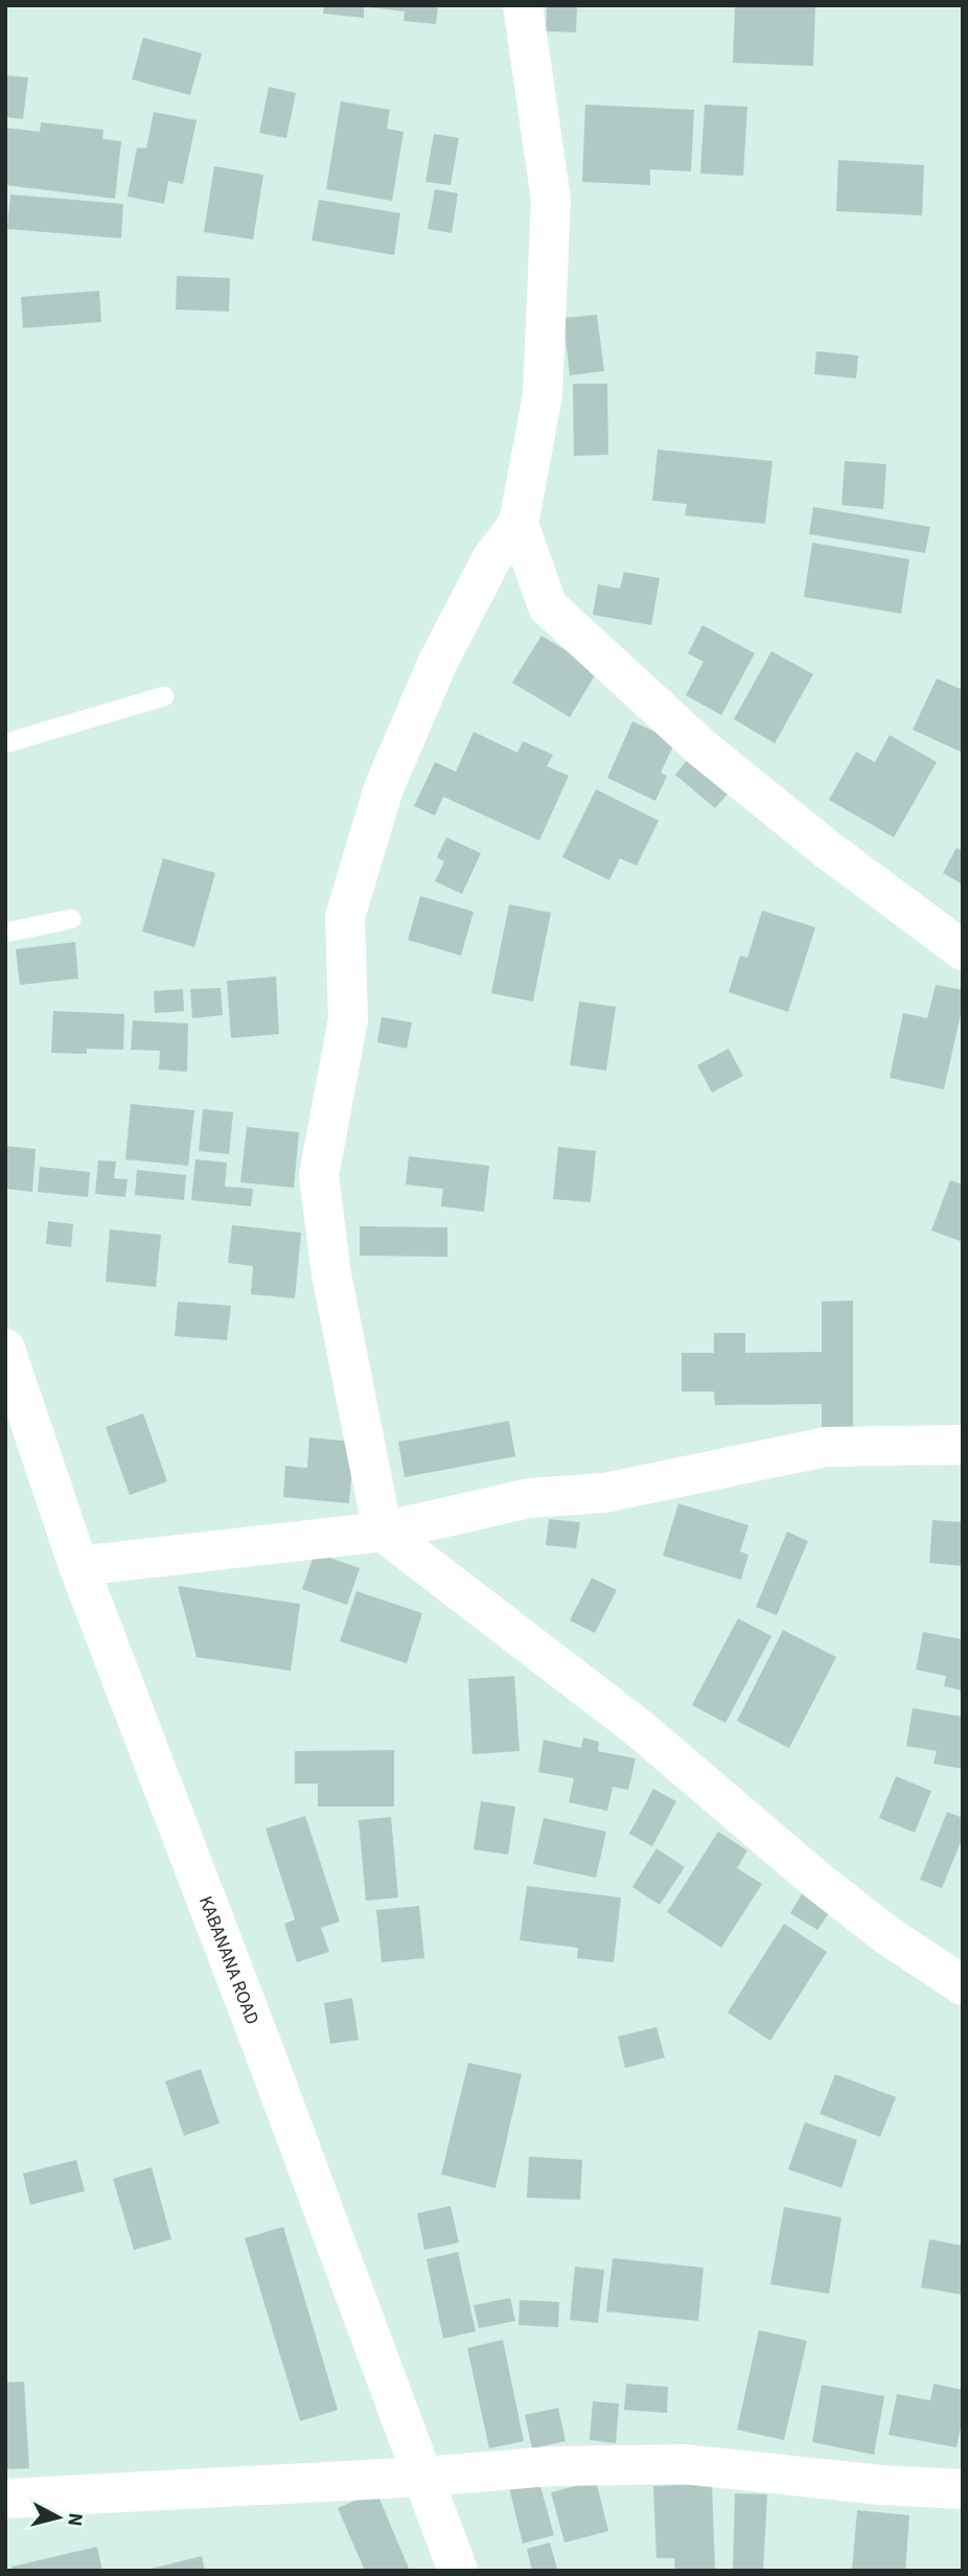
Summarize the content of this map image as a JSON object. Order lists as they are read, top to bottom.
{
  "streets": {
    "street": ["KABANANA ROAD"]
  },
  "north": "right"
}
